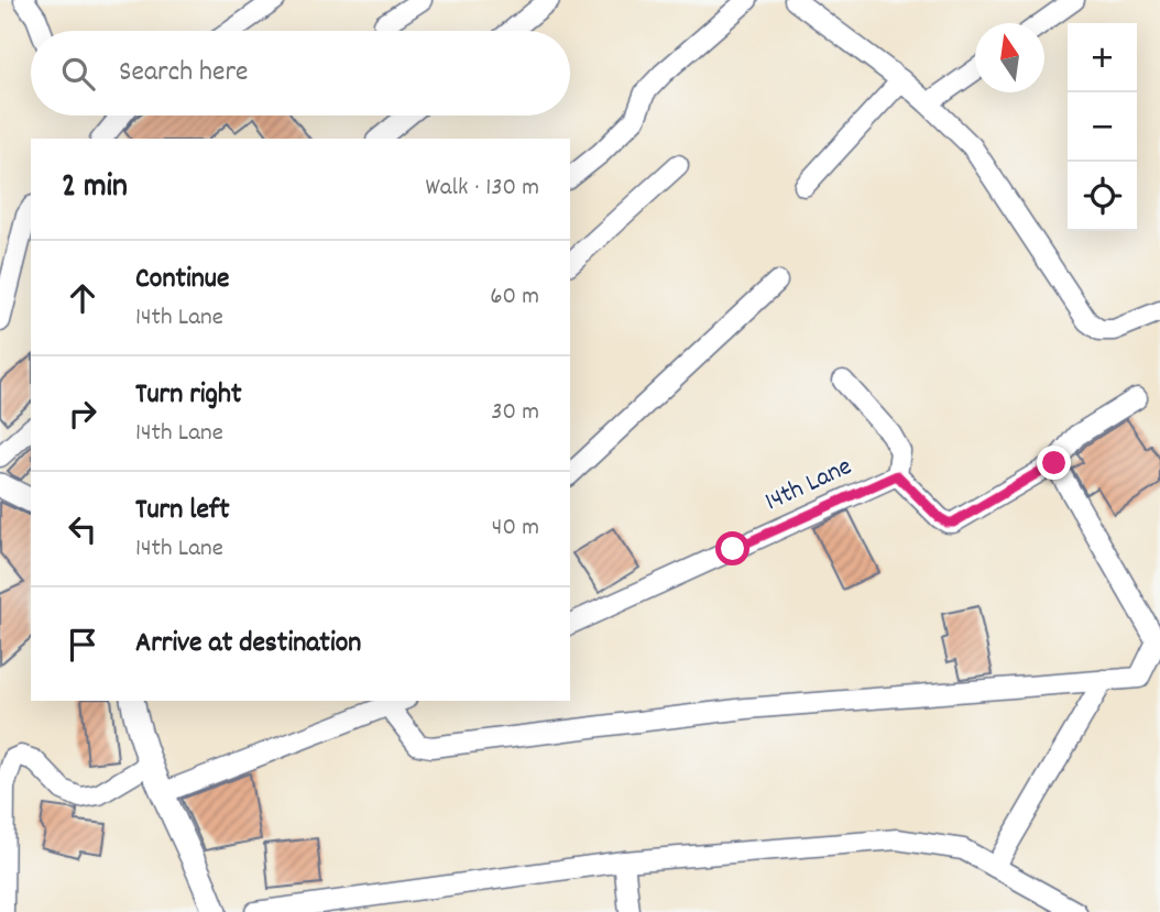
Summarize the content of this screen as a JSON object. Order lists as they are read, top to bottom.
{
  "streets": {
    "street": ["14th Lane"]
  },
  "north": "top",
  "page": {
    "map_buttons": ["+", "−"],
    "search": "Search here",
    "heading": ["2 min", "Walk · 130 m"],
    "list": [
      ["Continue", "14th Lane", "60 m"],
      ["Turn right", "14th Lane", "30 m"],
      ["Turn left", "14th Lane", "40 m"],
      "Arrive at destination"
    ]
  }
}
